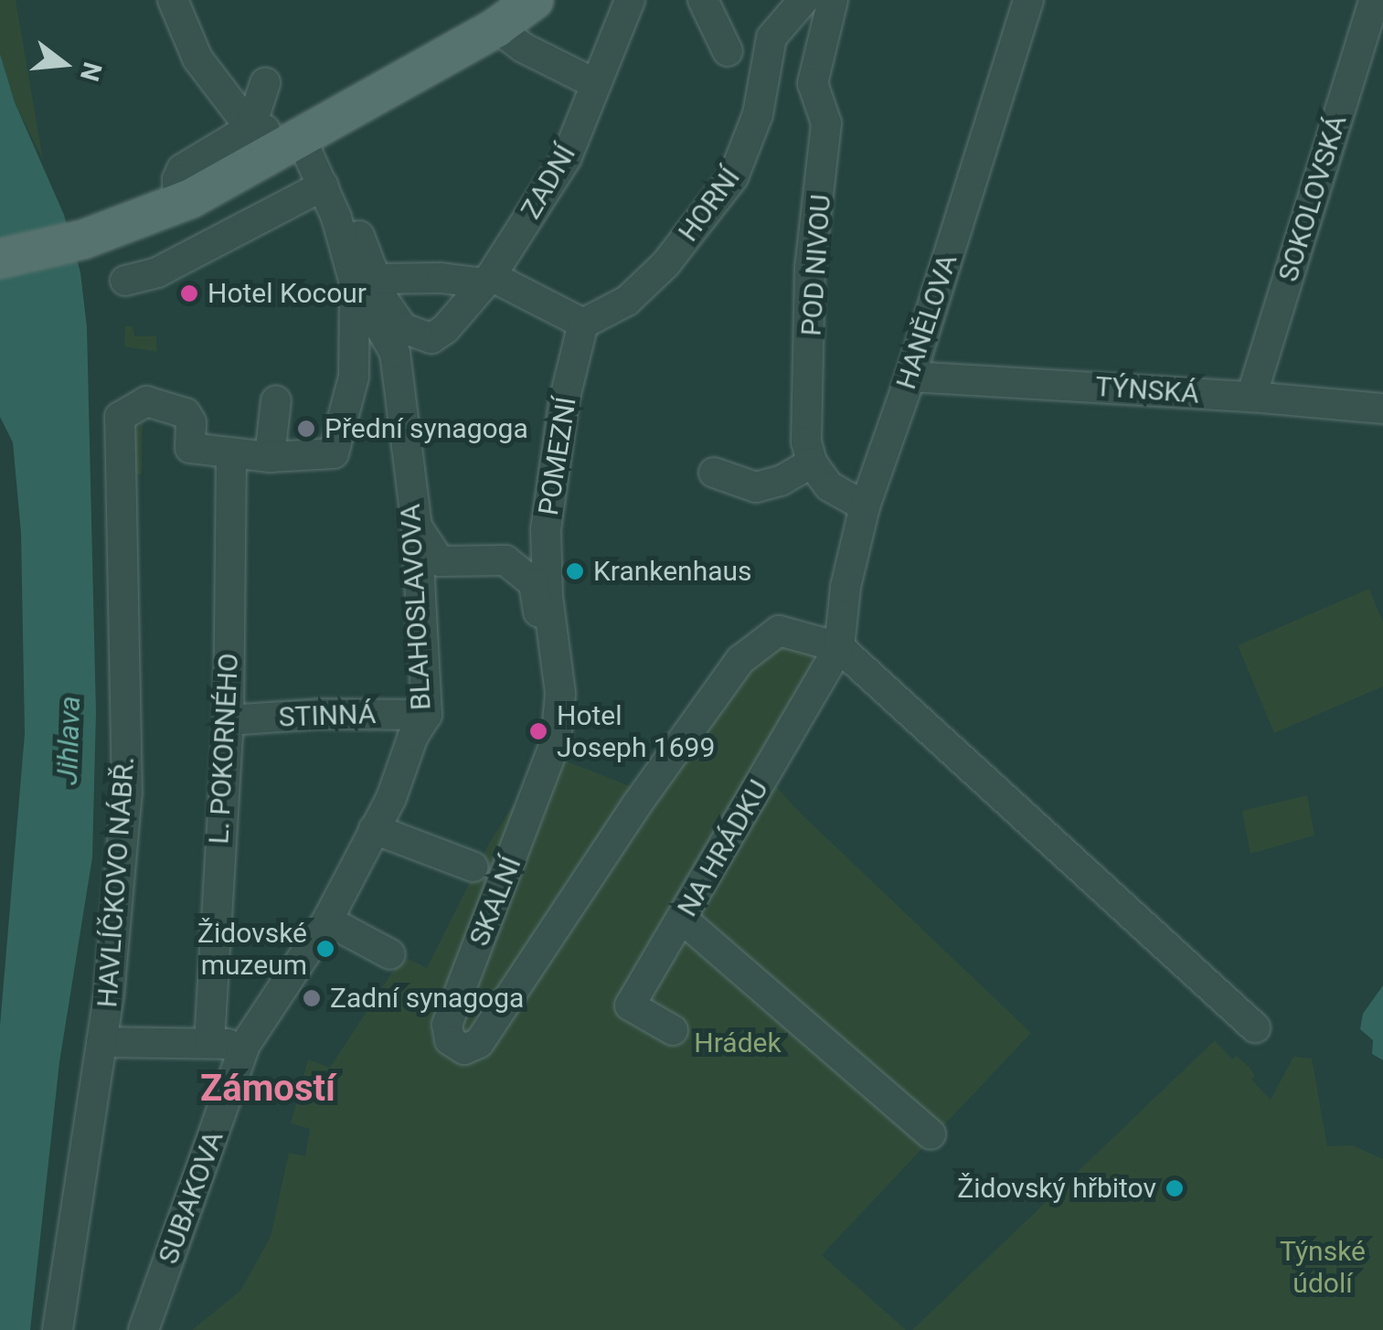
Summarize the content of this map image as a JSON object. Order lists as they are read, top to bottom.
{
  "streets": {
    "street": [
      "ZADNÍ",
      "SOKOLOVSKÁ",
      "HORNÍ",
      "POD NIVOU",
      "HANĚLOVA",
      "TÝNSKÁ",
      "POMEZNÍ",
      "BLAHOSLAVOVA",
      "STINNÁ",
      "L. POKORNÉHO",
      "NA HRÁDKU",
      "HAVLÍČKOVO NÁBŘ.",
      "SKALNÍ",
      "SUBAKOVA"
    ]
  },
  "crossings": [
    ["ZADNÍ", "BLAHOSLAVOVA"],
    ["SOKOLOVSKÁ", "TÝNSKÁ"],
    ["HORNÍ", "POMEZNÍ"],
    ["HANĚLOVA", "TÝNSKÁ"],
    ["HANĚLOVA", "NA HRÁDKU"],
    ["HANĚLOVA", "SKALNÍ"],
    ["POMEZNÍ", "SKALNÍ"],
    ["BLAHOSLAVOVA", "STINNÁ"],
    ["BLAHOSLAVOVA", "SUBAKOVA"],
    ["STINNÁ", "L. POKORNÉHO"],
    ["L. POKORNÉHO", "HAVLÍČKOVO NÁBŘ."],
    ["NA HRÁDKU", "SKALNÍ"]
  ],
  "districts": ["Zámostí"],
  "water": ["Jihlava"],
  "parks": ["Hrádek", "Týnské údolí"],
  "places": [
    "Hotel Kocour",
    "Přední synagoga",
    "Krankenhaus",
    "Hotel Joseph 1699",
    "Židovské muzeum",
    "Zadní synagoga",
    "Židovský hřbitov"
  ],
  "north": "right"
}
